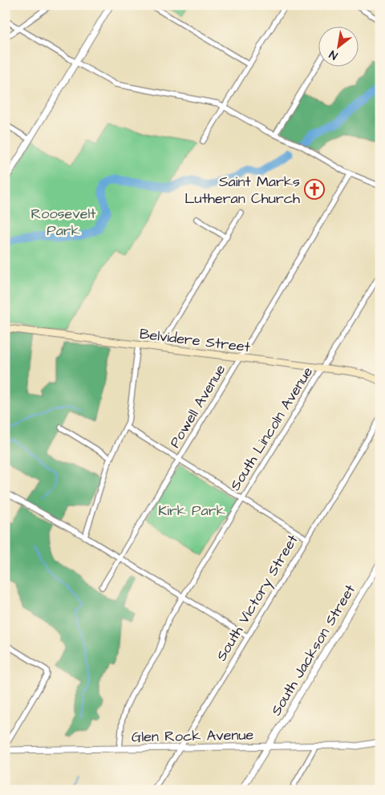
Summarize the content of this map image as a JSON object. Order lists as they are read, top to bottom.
{
  "streets": {
    "main road": ["Belvidere Street"],
    "street": [
      "Powell Avenue",
      "South Lincoln Avenue",
      "South Victory Street",
      "South Jackson Street",
      "Glen Rock Avenue"
    ]
  },
  "crossings": [
    ["Belvidere Street", "Powell Avenue"],
    ["Belvidere Street", "South Lincoln Avenue"],
    ["South Lincoln Avenue", "Glen Rock Avenue"],
    ["South Victory Street", "Glen Rock Avenue"],
    ["South Jackson Street", "Glen Rock Avenue"]
  ],
  "parks": ["Roosevelt Park", "Kirk Park"],
  "places": {
    "church": ["Saint Marks Lutheran Church"]
  },
  "north": "bottom left"
}
